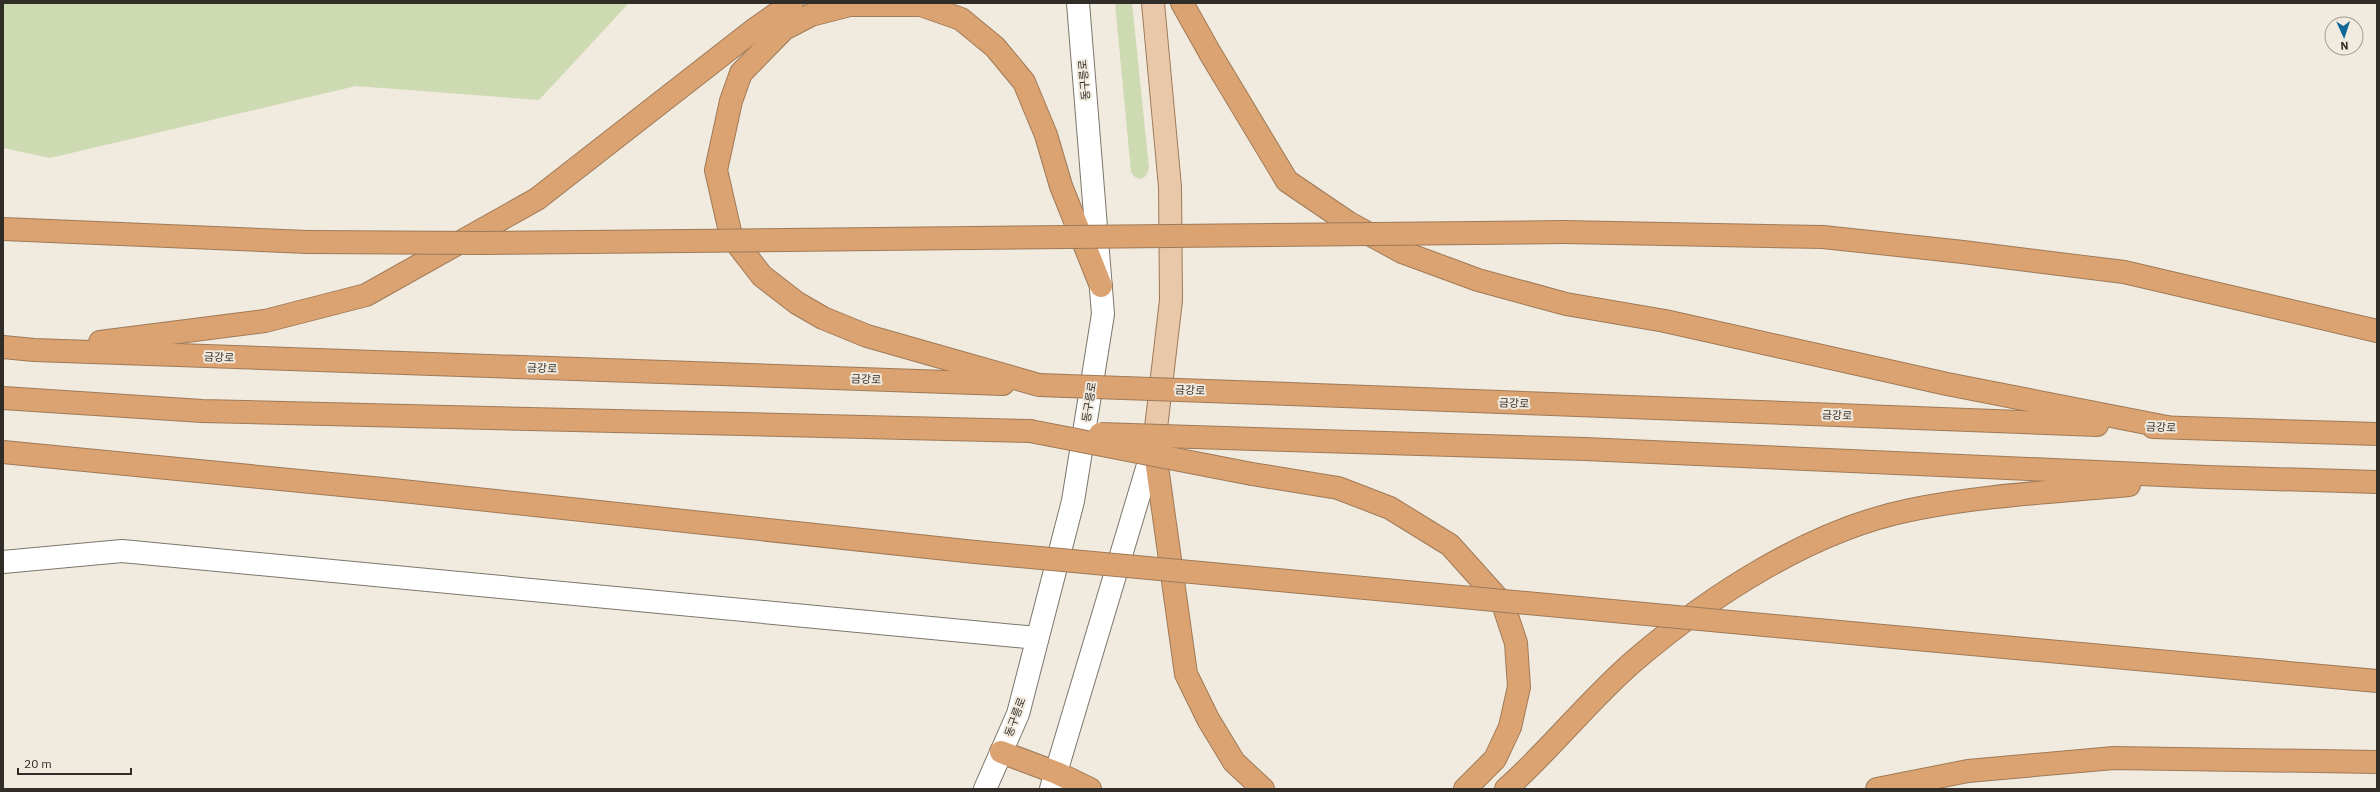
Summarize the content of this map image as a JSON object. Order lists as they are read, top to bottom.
{
  "streets": {
    "highway": ["금강로"],
    "street": ["동구릉로"]
  },
  "scale_bar": "20 m",
  "north": "bottom"
}
